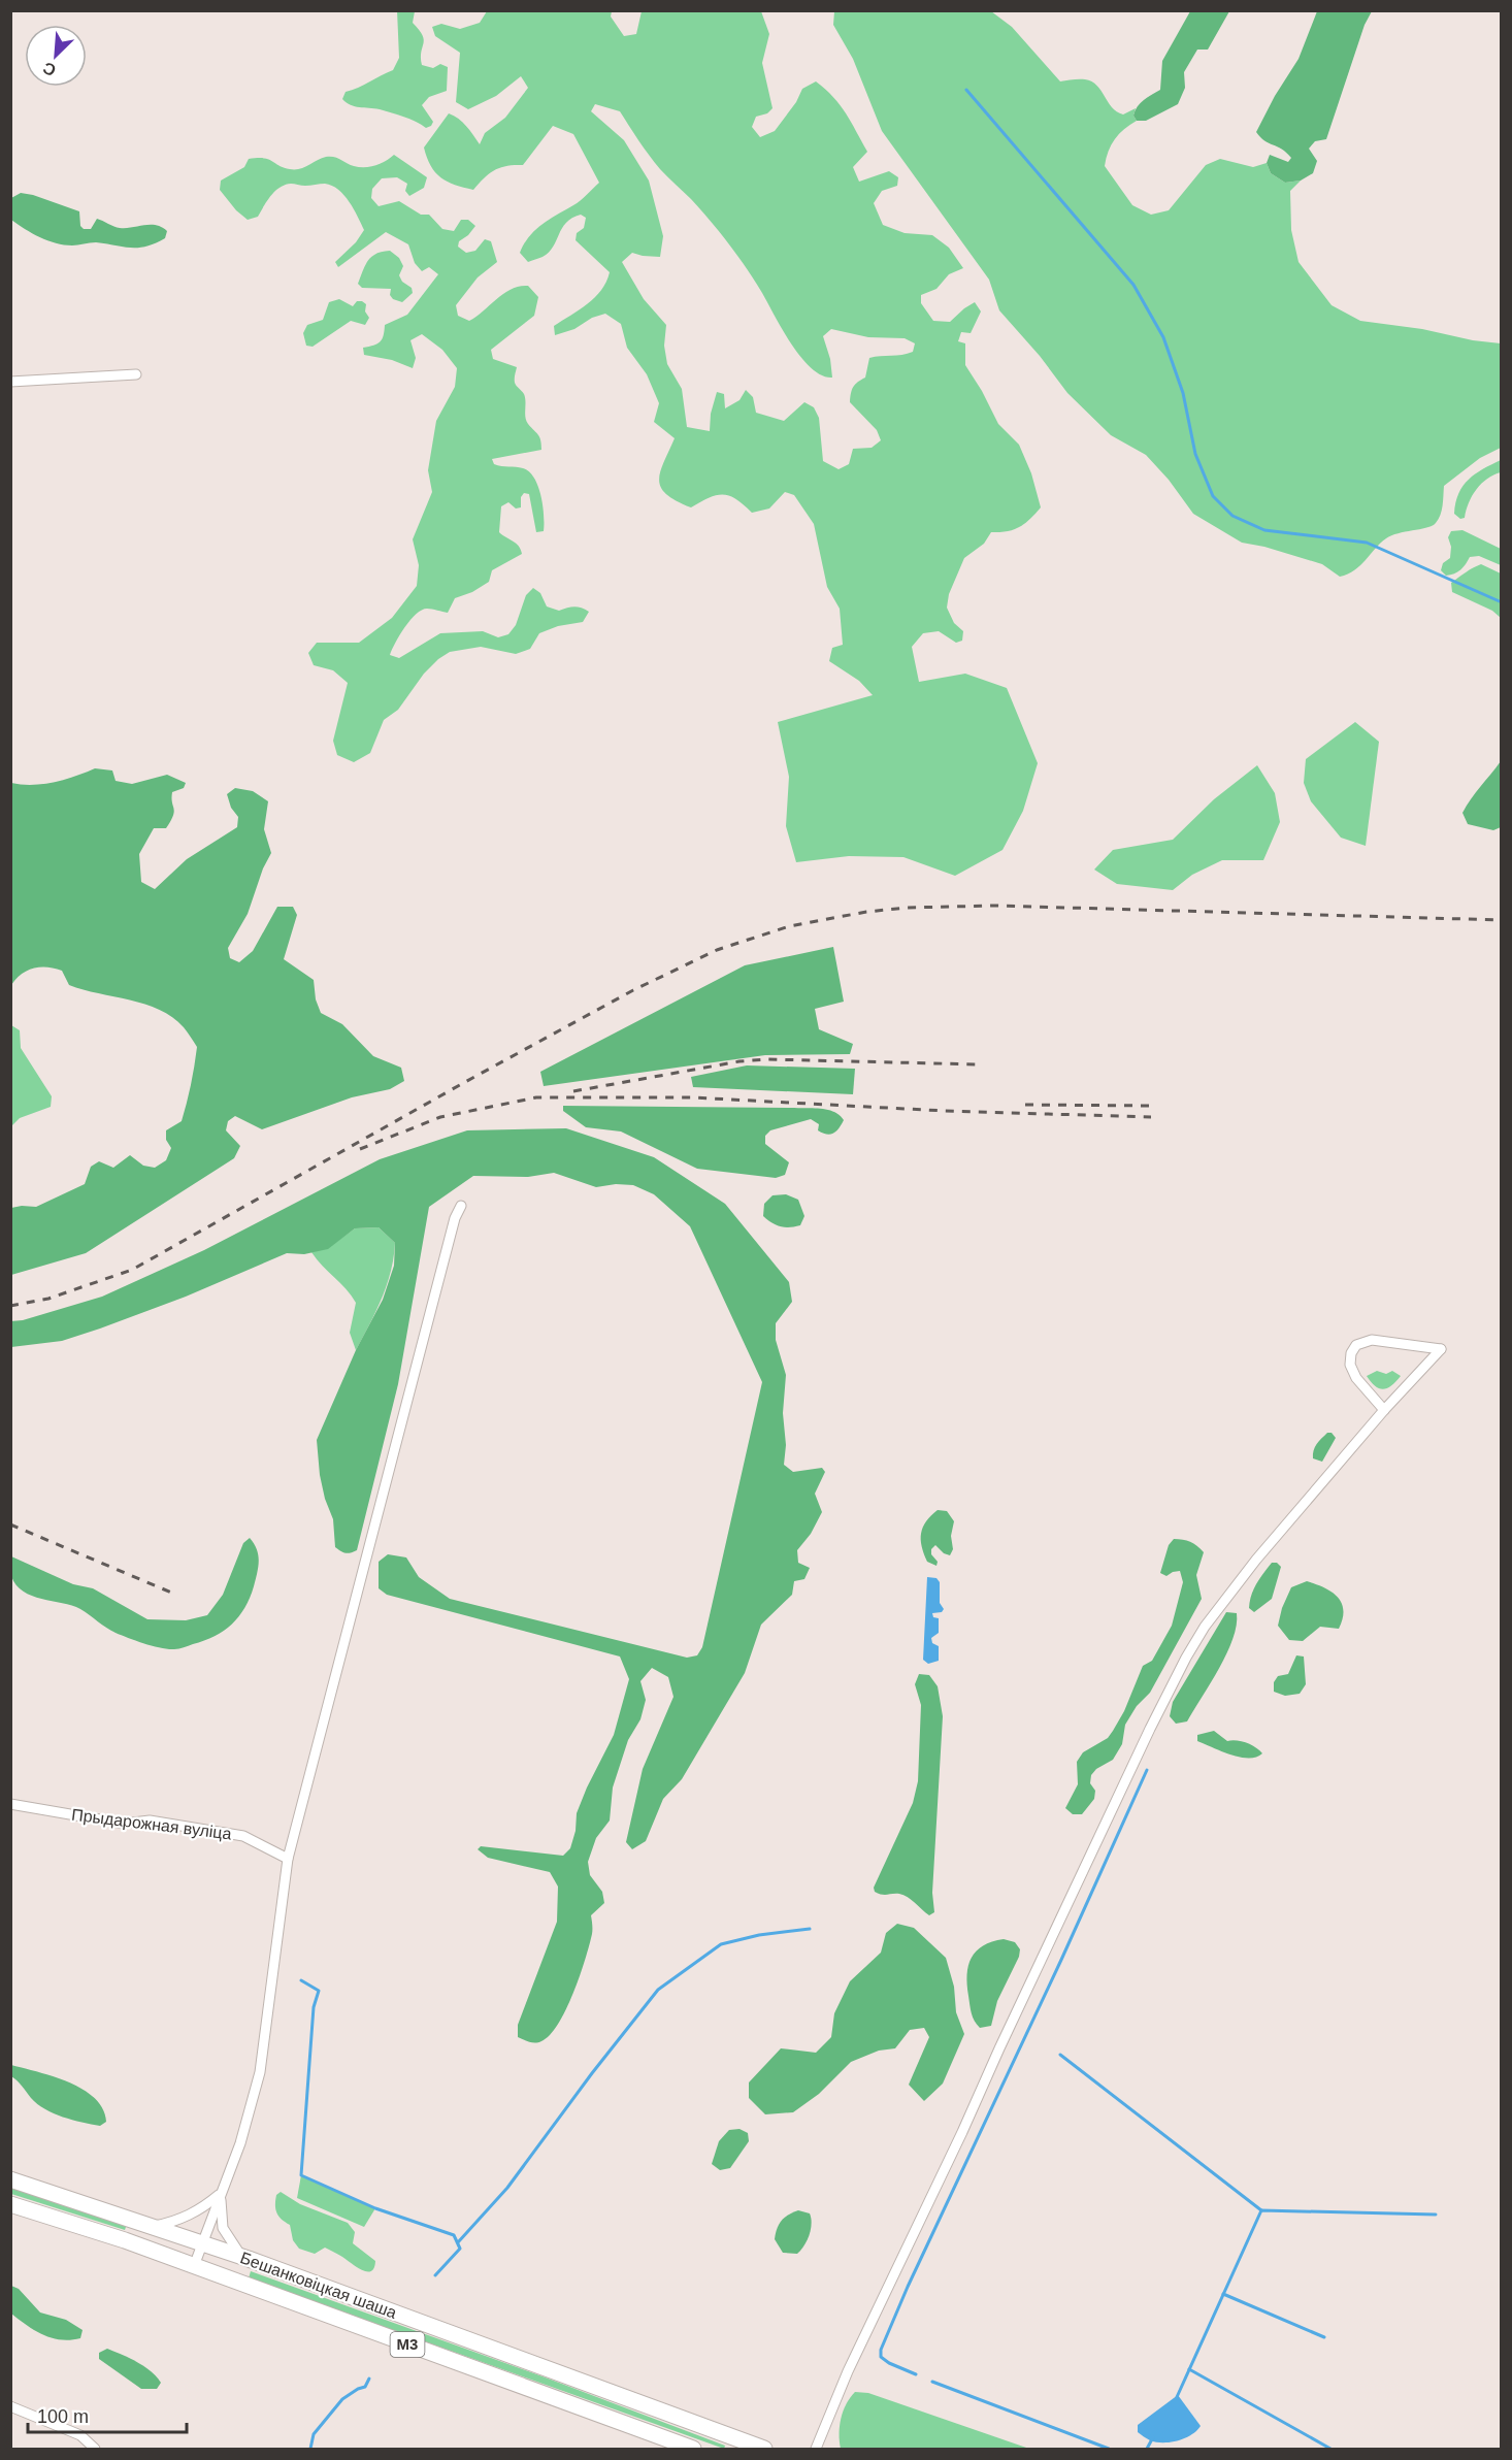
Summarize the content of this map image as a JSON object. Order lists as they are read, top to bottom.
{
  "streets": {
    "main road": ["Бешанковіцкая шаша", "М3"],
    "street": ["Прыдарожная вуліца"]
  },
  "scale_bar": "100 m",
  "north": "bottom left"
}
